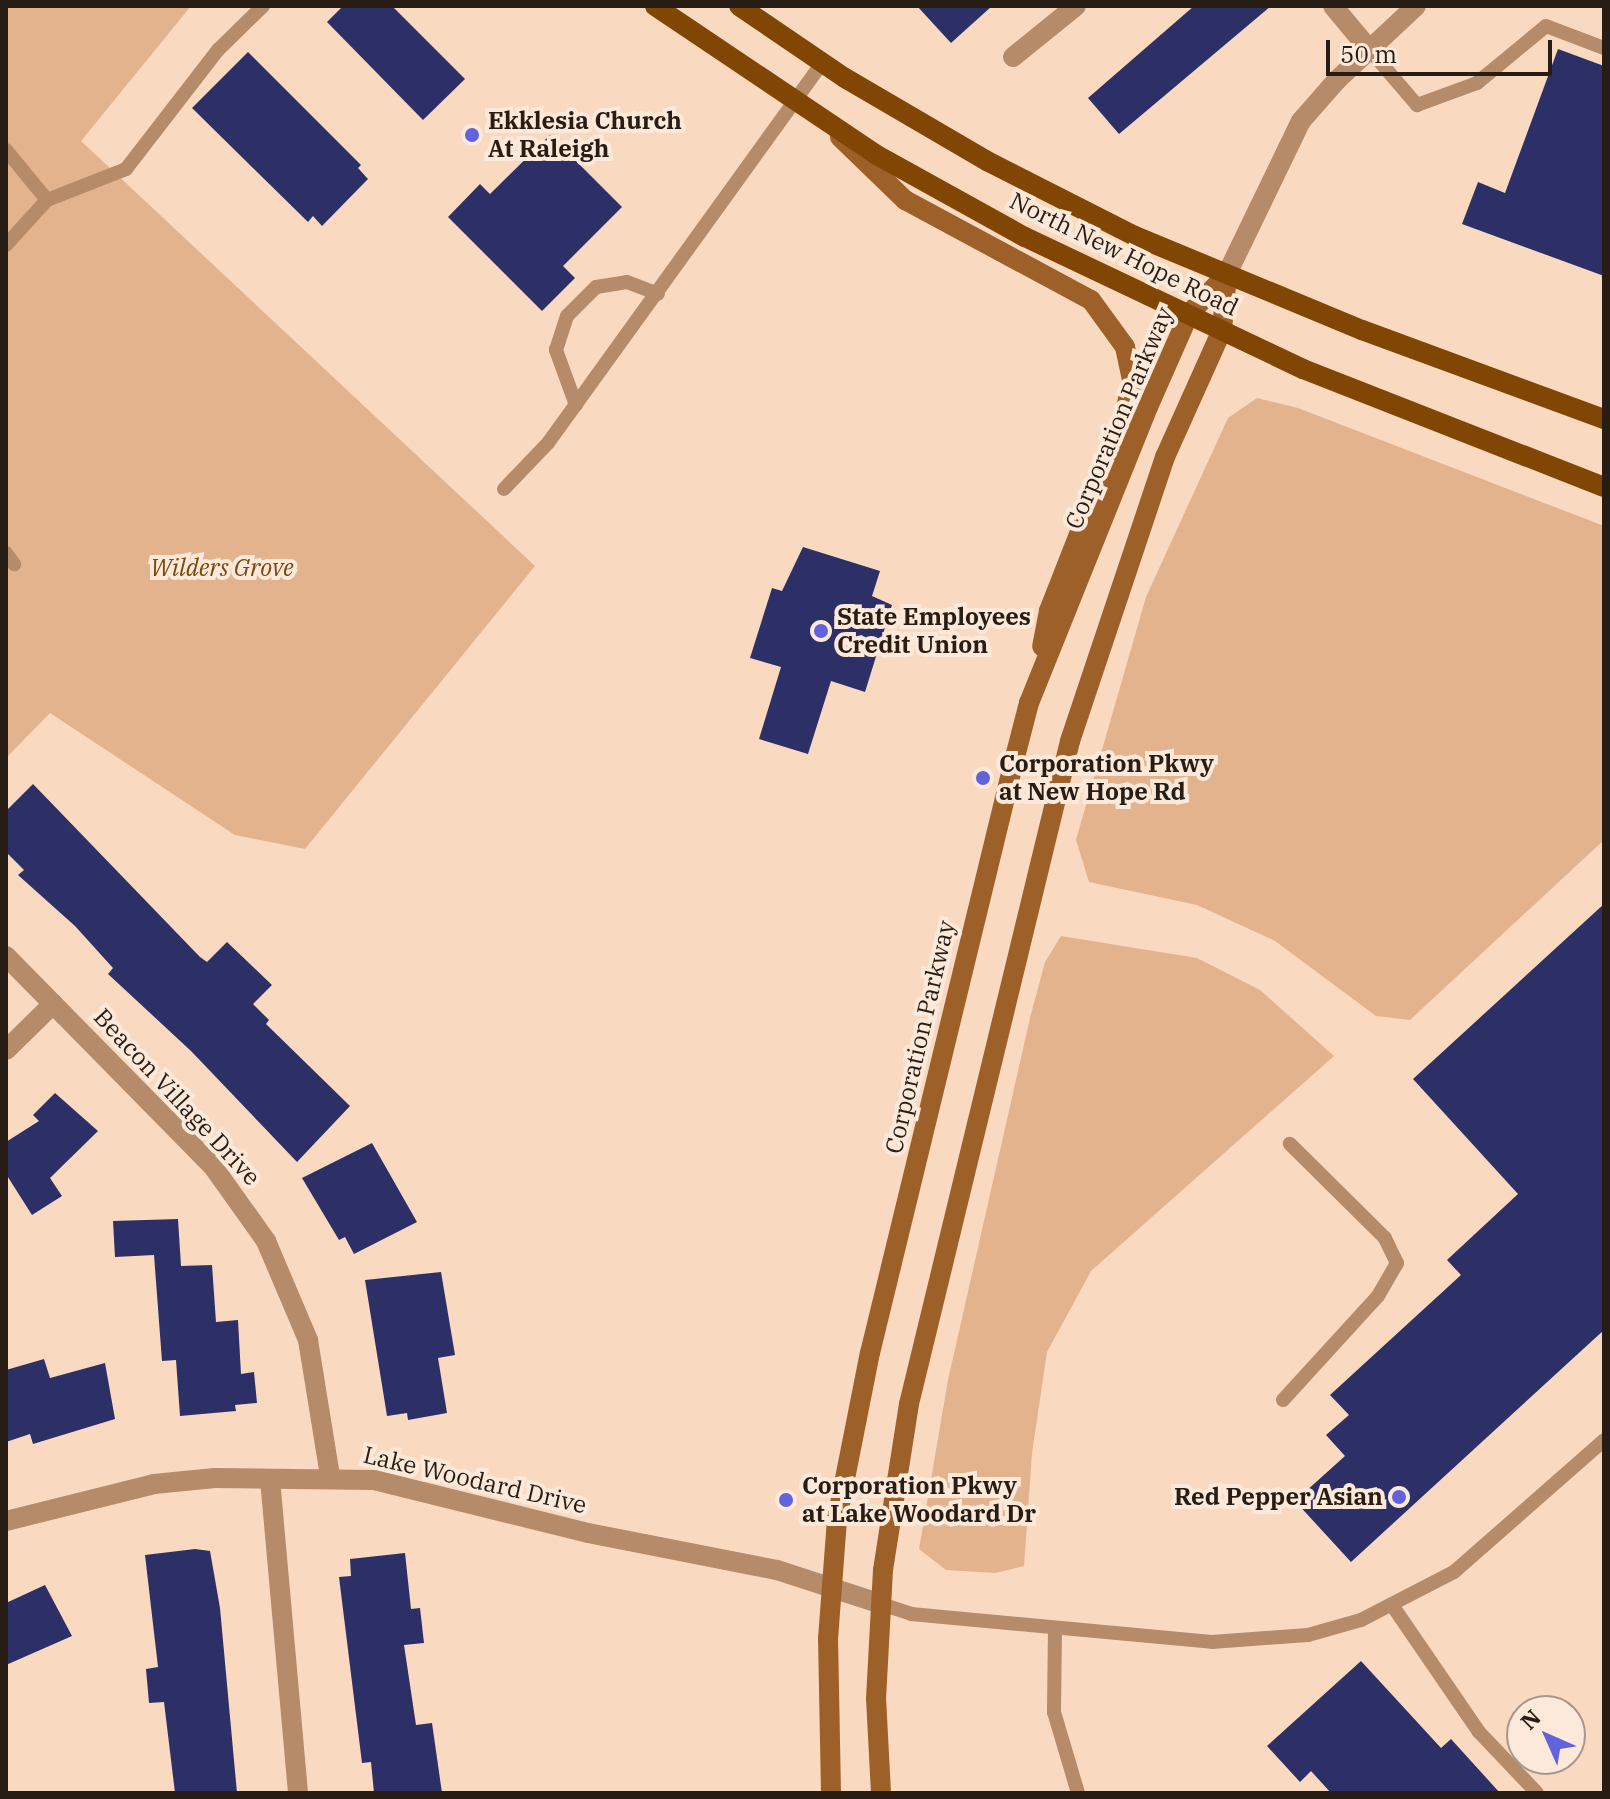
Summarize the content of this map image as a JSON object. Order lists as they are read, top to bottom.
{
  "streets": {
    "main road": ["North New Hope Road", "Corporation Parkway"],
    "street": ["Beacon Village Drive", "Lake Woodard Drive"]
  },
  "crossings": [
    ["North New Hope Road", "Corporation Parkway"],
    ["Corporation Parkway", "Lake Woodard Drive"],
    ["Beacon Village Drive", "Lake Woodard Drive"]
  ],
  "parks": ["Wilders Grove"],
  "places": [
    "Ekklesia Church At Raleigh",
    "State Employees Credit Union",
    "Corporation Pkwy at New Hope Rd",
    "Red Pepper Asian",
    "Corporation Pkwy at Lake Woodard Dr"
  ],
  "scale_bar": "50 m",
  "north": "top left"
}
